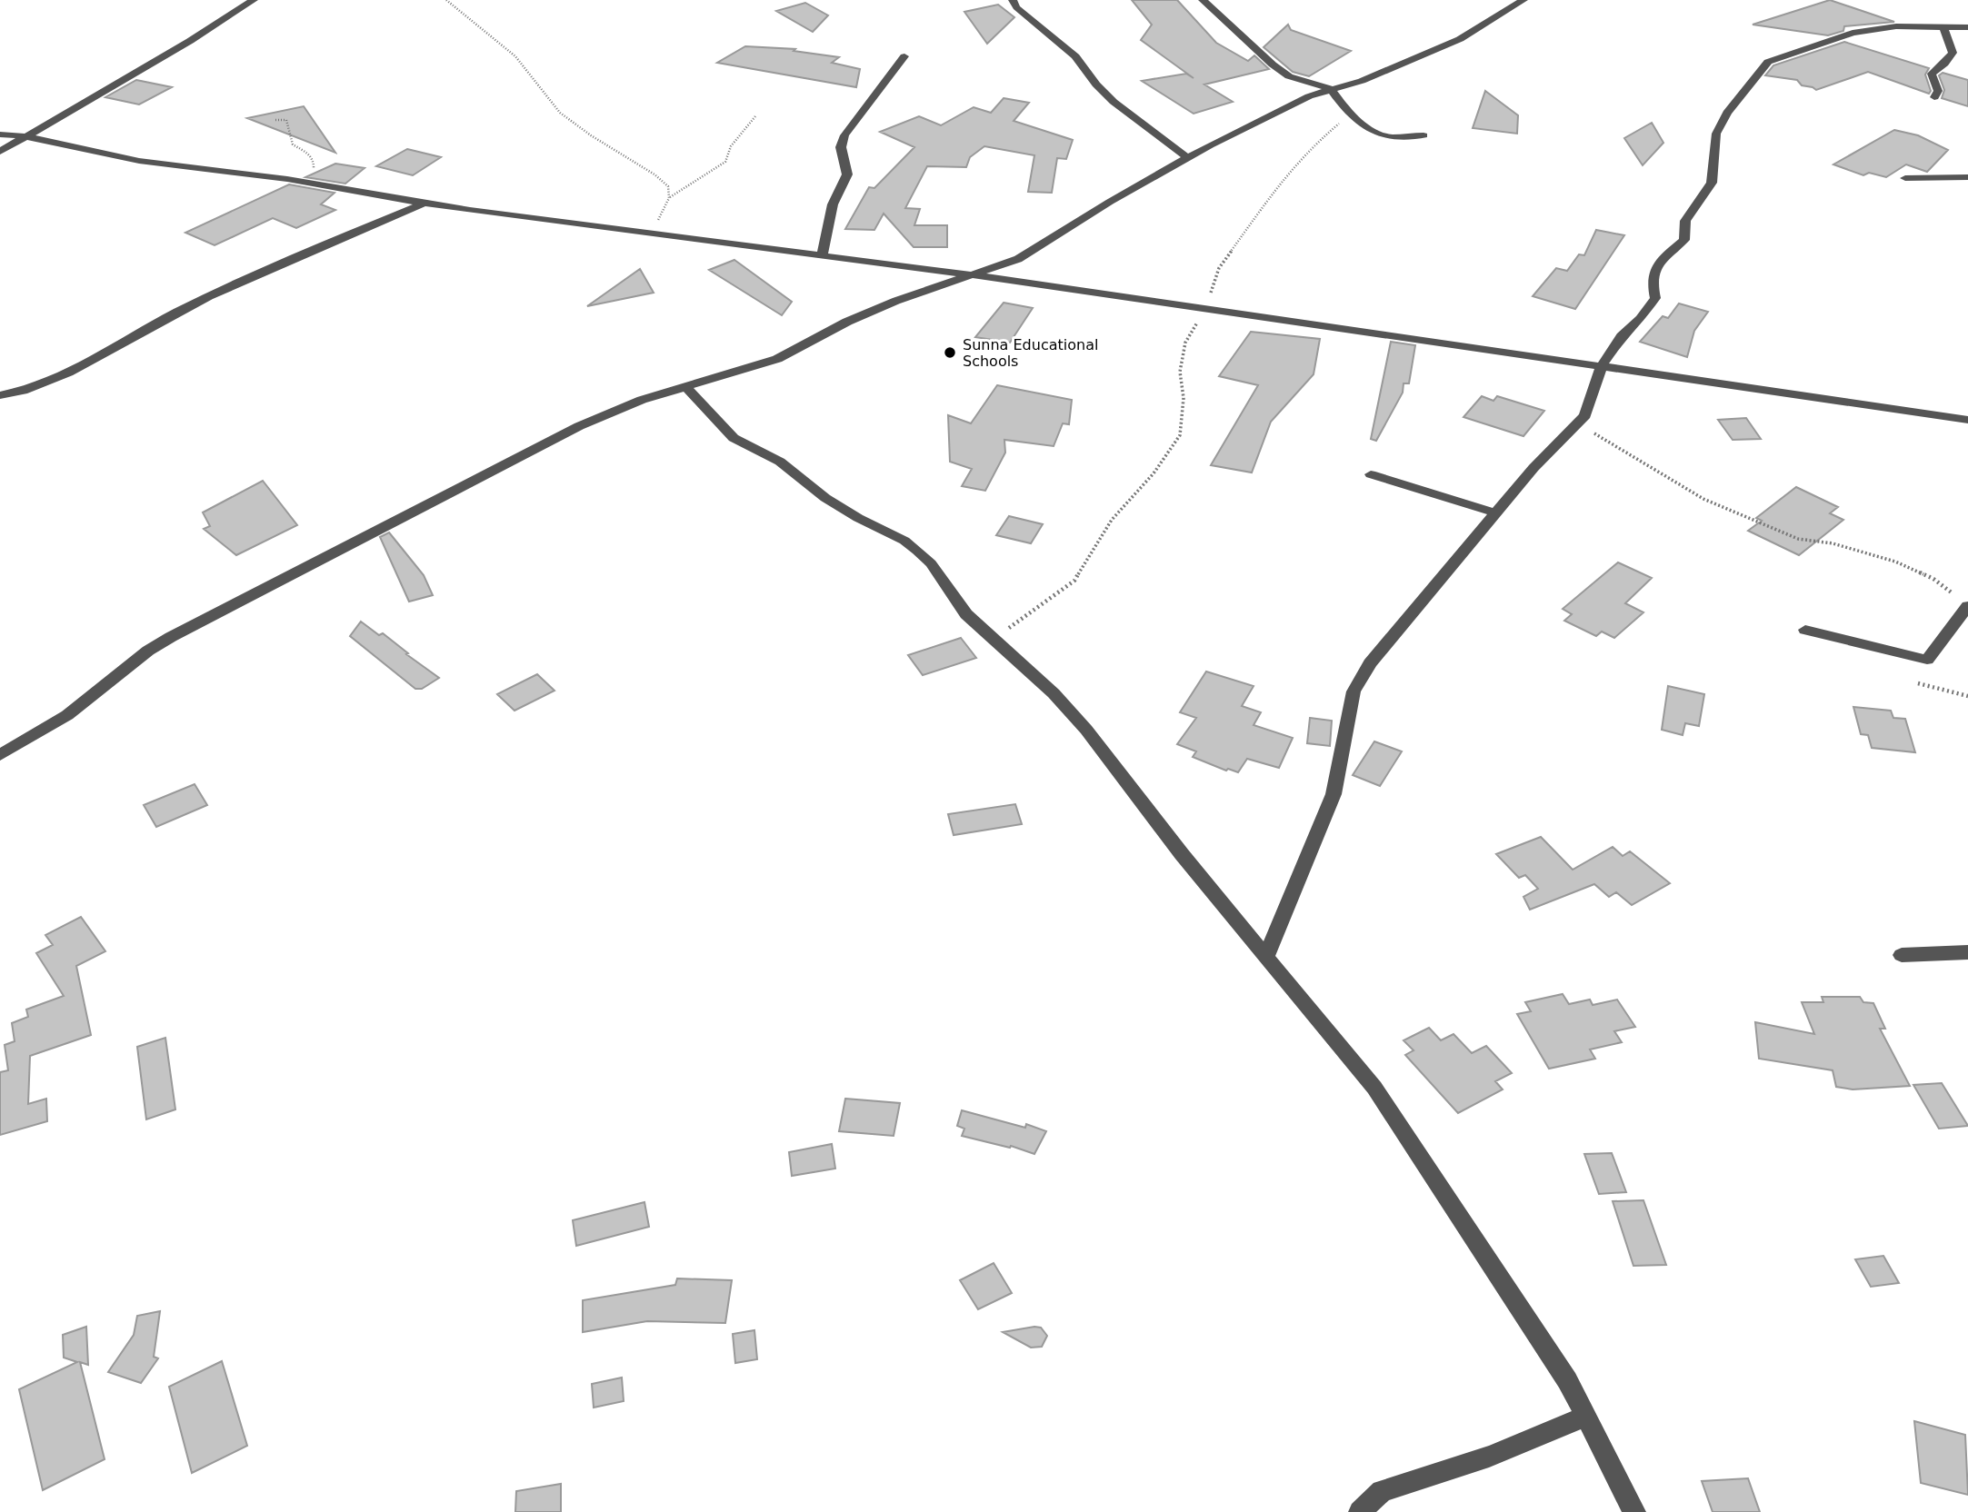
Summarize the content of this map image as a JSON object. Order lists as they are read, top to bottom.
{
  "places": ["Sunna Educational Schools"]
}
